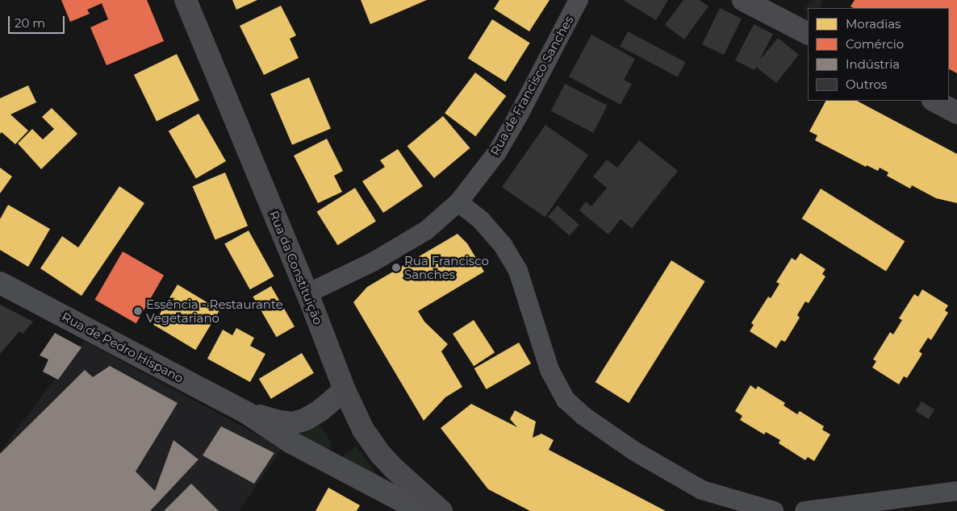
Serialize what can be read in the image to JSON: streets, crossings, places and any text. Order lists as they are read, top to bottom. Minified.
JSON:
{"streets":{"main road":["Rua da Constituição"],"street":["Rua de Francisco Sanches","Rua de Pedro Hispano"]},"crossings":[["Rua de Francisco Sanches","Rua da Constituição"],["Rua da Constituição","Rua de Pedro Hispano"]],"places":["Rua Francisco Sanches","Essência - Restaurante Vegetariano"],"legend":["Moradias","Comércio","Indústria","Outros"],"scale_bar":"20 m"}
